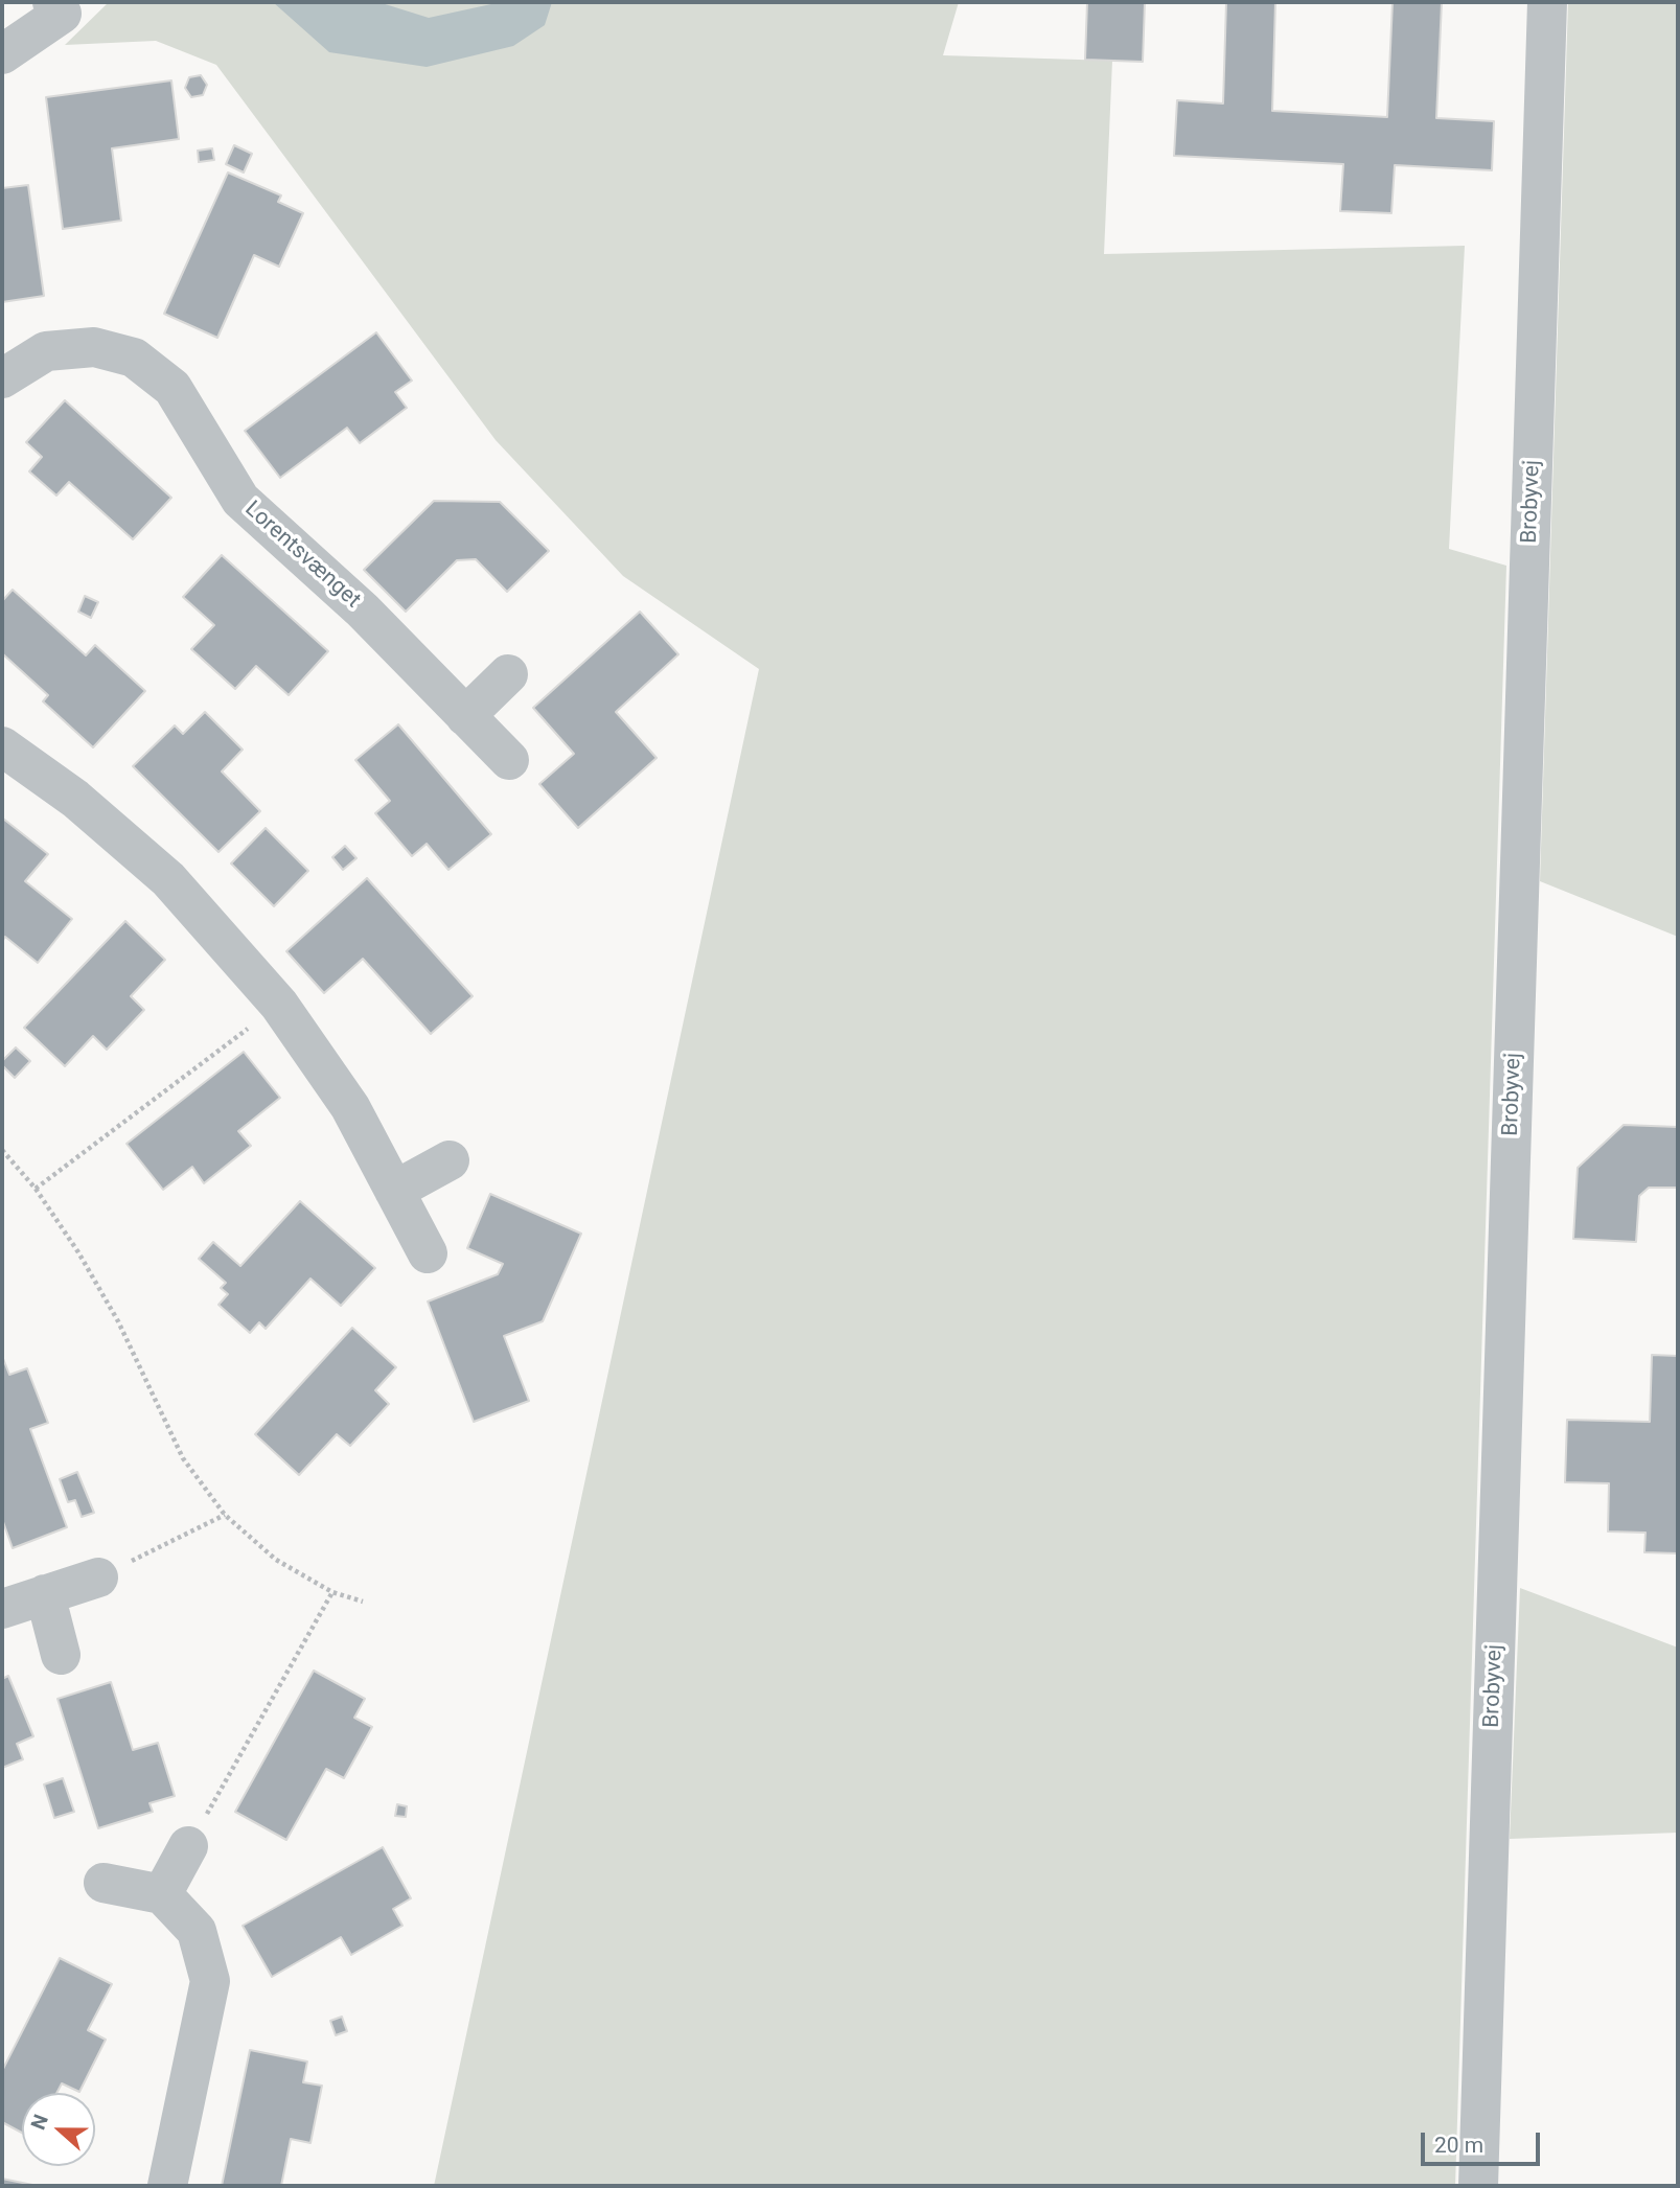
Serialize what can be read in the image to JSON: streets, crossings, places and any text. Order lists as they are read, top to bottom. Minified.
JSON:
{"streets":{"street":["Brobyvej","Lorentsvænget"]},"scale_bar":"20 m","north":"left"}
